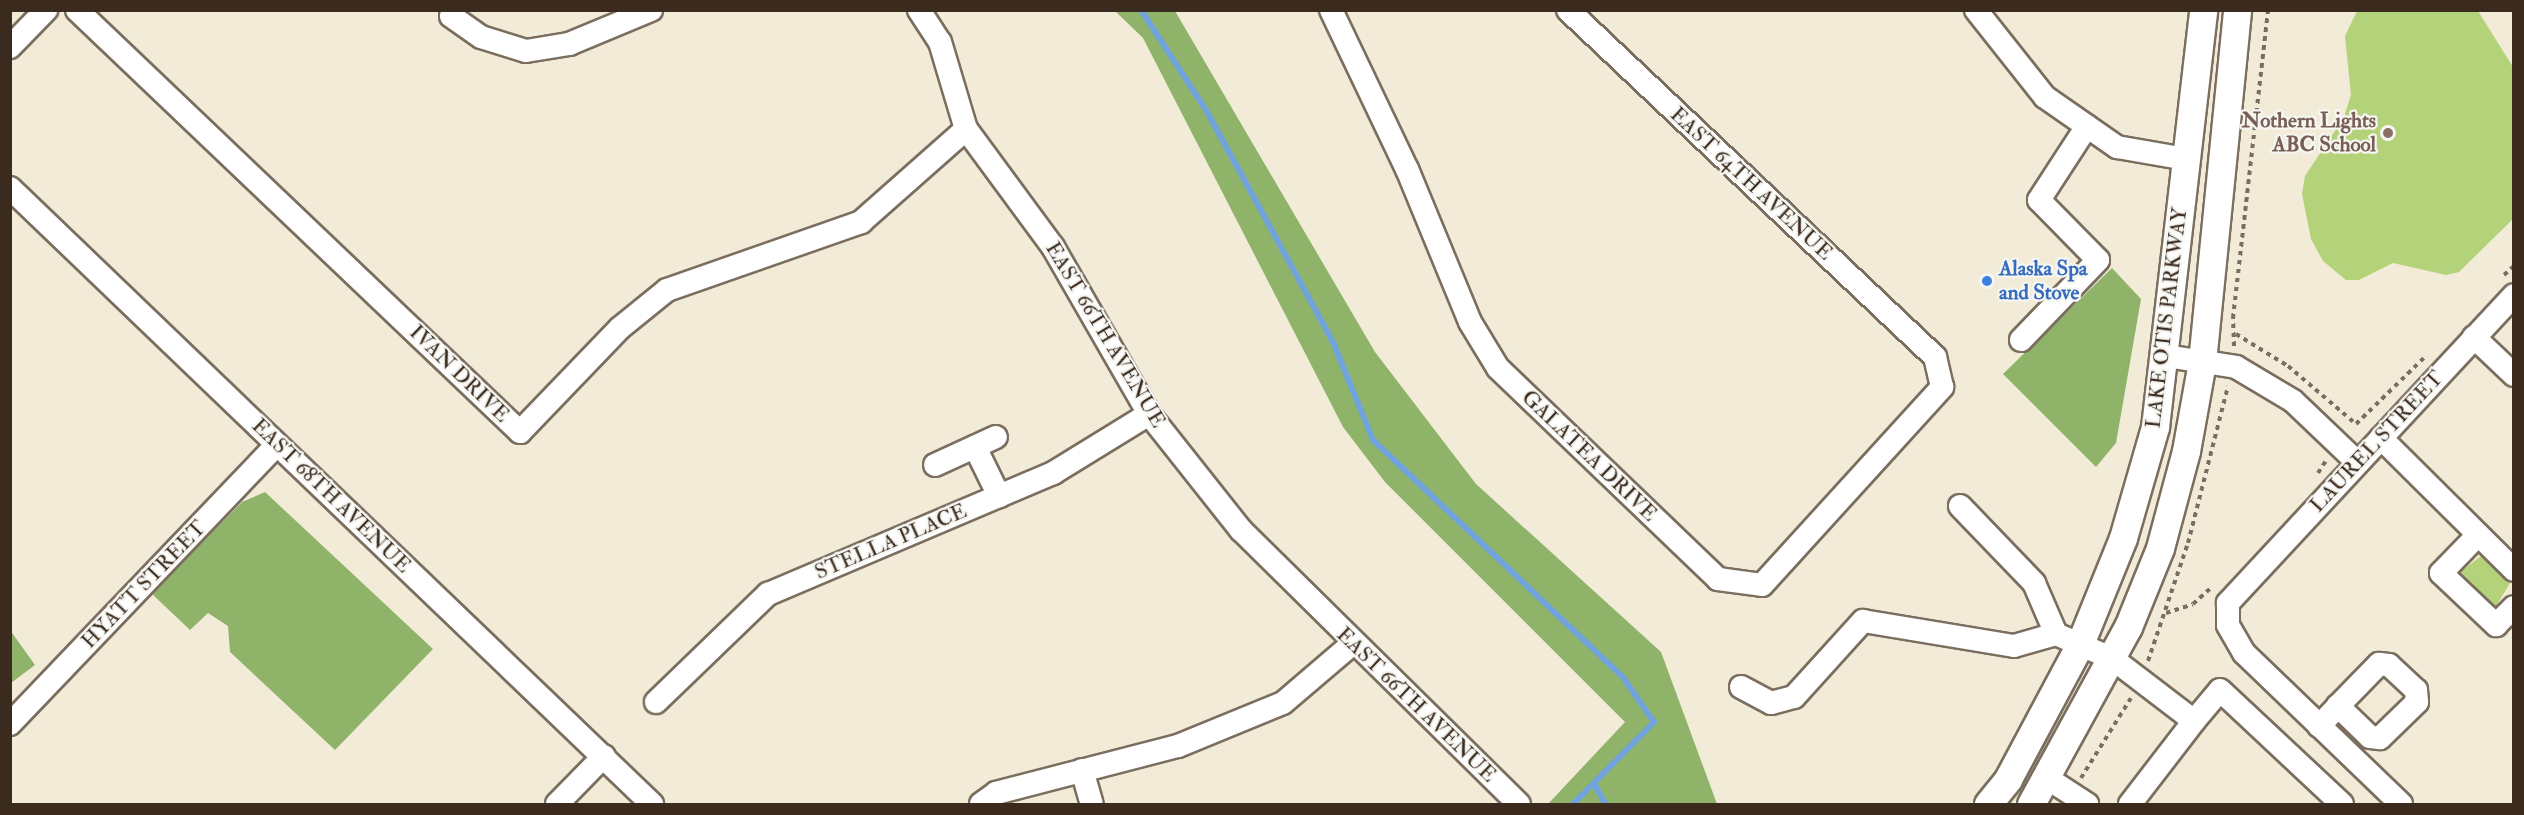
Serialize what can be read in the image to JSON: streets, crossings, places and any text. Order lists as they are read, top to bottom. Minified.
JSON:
{"streets":{"main road":["LAKE OTIS PARKWAY"],"street":["EAST 64TH AVENUE","EAST 66TH AVENUE","IVAN DRIVE","LAUREL STREET","GALATEA DRIVE","EAST 68TH AVENUE","STELLA PLACE","HYATT STREET"]},"crossings":[["EAST 64TH AVENUE","GALATEA DRIVE"],["EAST 66TH AVENUE","IVAN DRIVE"],["EAST 66TH AVENUE","STELLA PLACE"],["EAST 68TH AVENUE","HYATT STREET"]],"places":["Nothern Lights ABC School","Alaska Spa and Stove"]}
